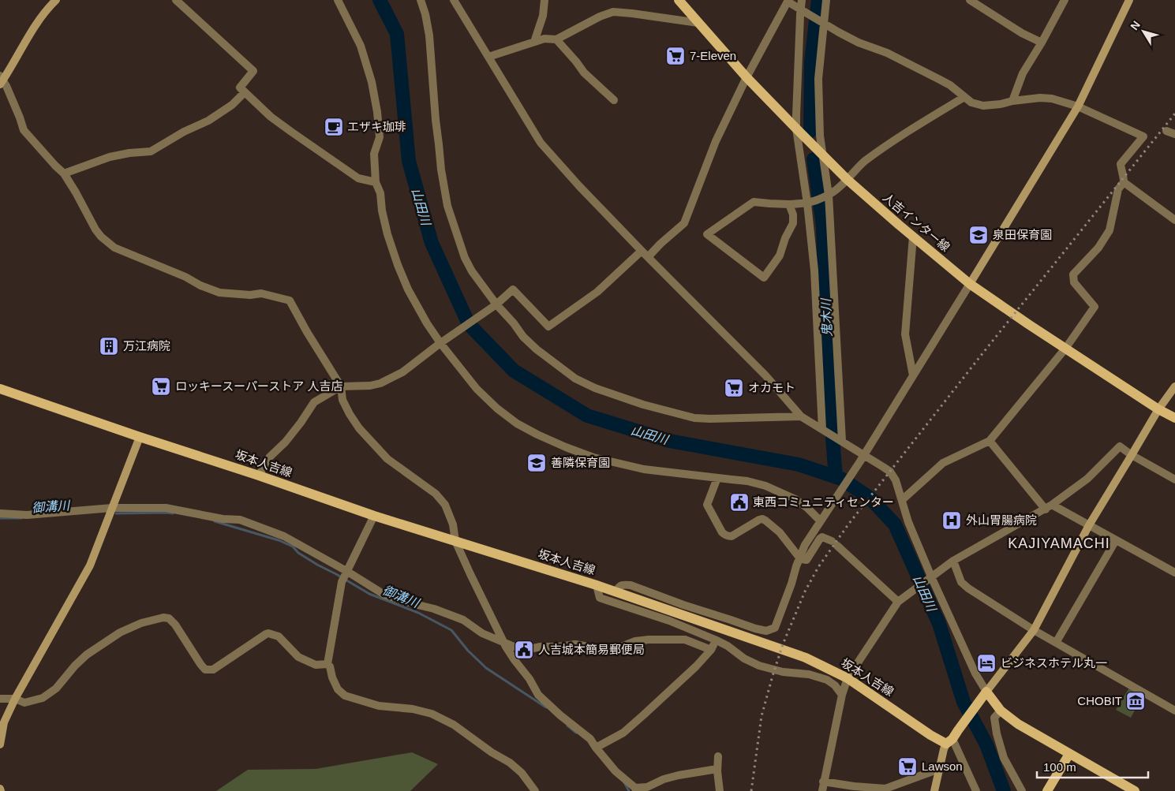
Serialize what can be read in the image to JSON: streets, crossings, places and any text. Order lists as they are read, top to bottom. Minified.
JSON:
{"streets":{"main road":["人吉インター線","坂本人吉線"]},"districts":["KAJIYAMACHI"],"water":["山田川","鬼木川","御溝川"],"places":{"supermarket":["7-Eleven","ロッキースーパーストア 人吉店","オカモト","Lawson"],"cafe":["エザキ珈琲"],"school or university":["泉田保育園","善隣保育園"],"building":["万江病院"],"public building":["東西コミュニティセンター","人吉城本簡易郵便局"],"hospital":["外山胃腸病院"],"hotel":["ビジネスホテル丸一"],"museum":["CHOBIT"]},"scale_bar":"100 m","north":"top left"}
